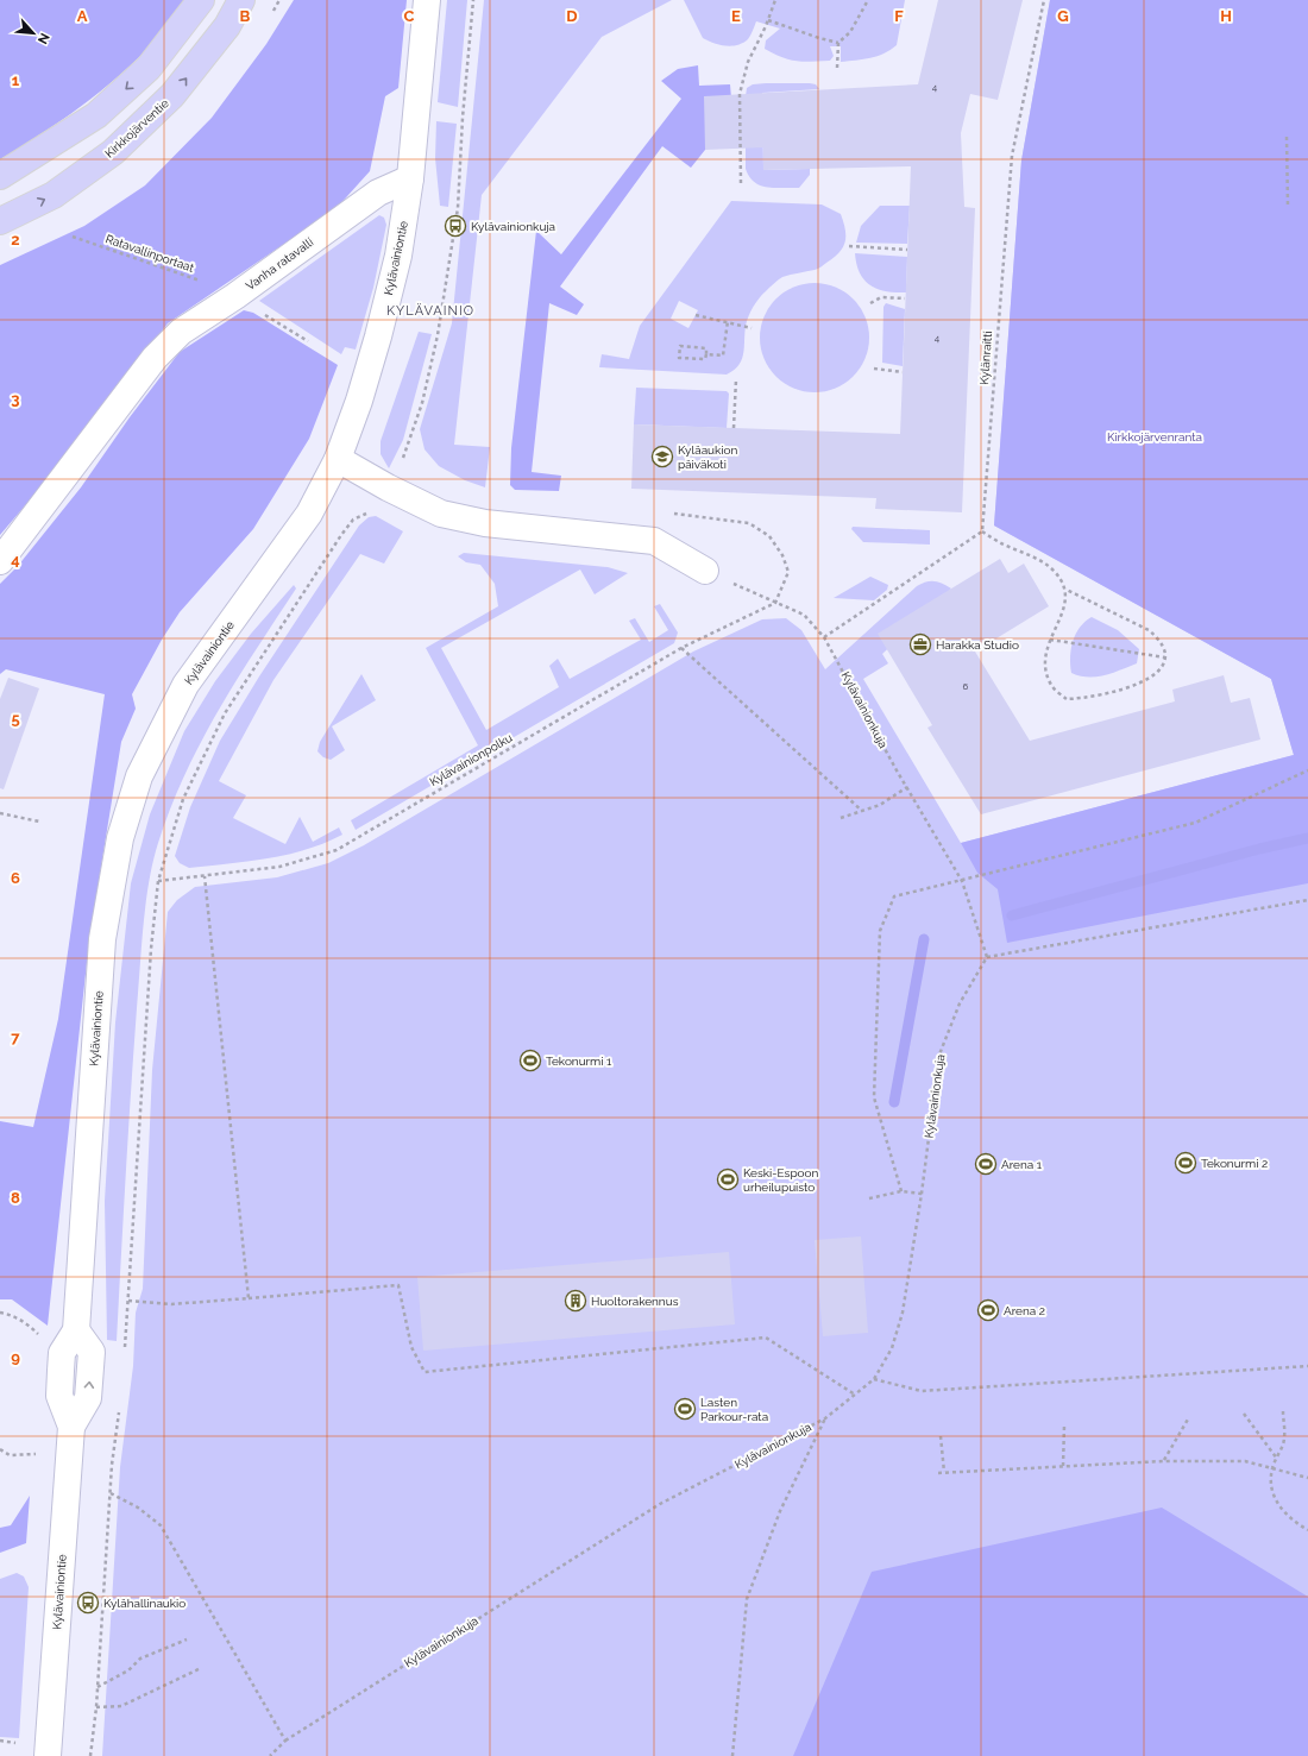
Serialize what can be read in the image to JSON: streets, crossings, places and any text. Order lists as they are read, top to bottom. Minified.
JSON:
{"streets":{"main road":["Kirkkojärventie"],"street":["Kylävainiontie","Vanha ratavalli"],"path":["Ratavallinportaat","Kylänraitti","Kylävainionkuja","Kylävainionpolku"]},"crossings":[["Kylävainiontie","Vanha ratavalli"],["Kylävainionkuja","Kylävainionpolku"]],"districts":["KYLÄVAINIO"],"parks":["Kirkkojärvenranta"],"places":{"bus stop":["Kylävainionkuja","Kylähallinaukio"],"school or university":["Kyläaukion päiväkoti"],"office":["Harakka Studio"],"sports":["Tekonurmi 1","Tekonurmi 2","Arena 1","Keski-Espoon urheilupuisto","Arena 2","Lasten Parkour-rata"],"building":["Huoltorakennus"]},"house_numbers":["4","4","6"],"north":"bottom right","grid":{"columns":["A","B","C","D","E","F","G","H"],"rows":["1","2","3","4","5","6","7","8","9"]}}
